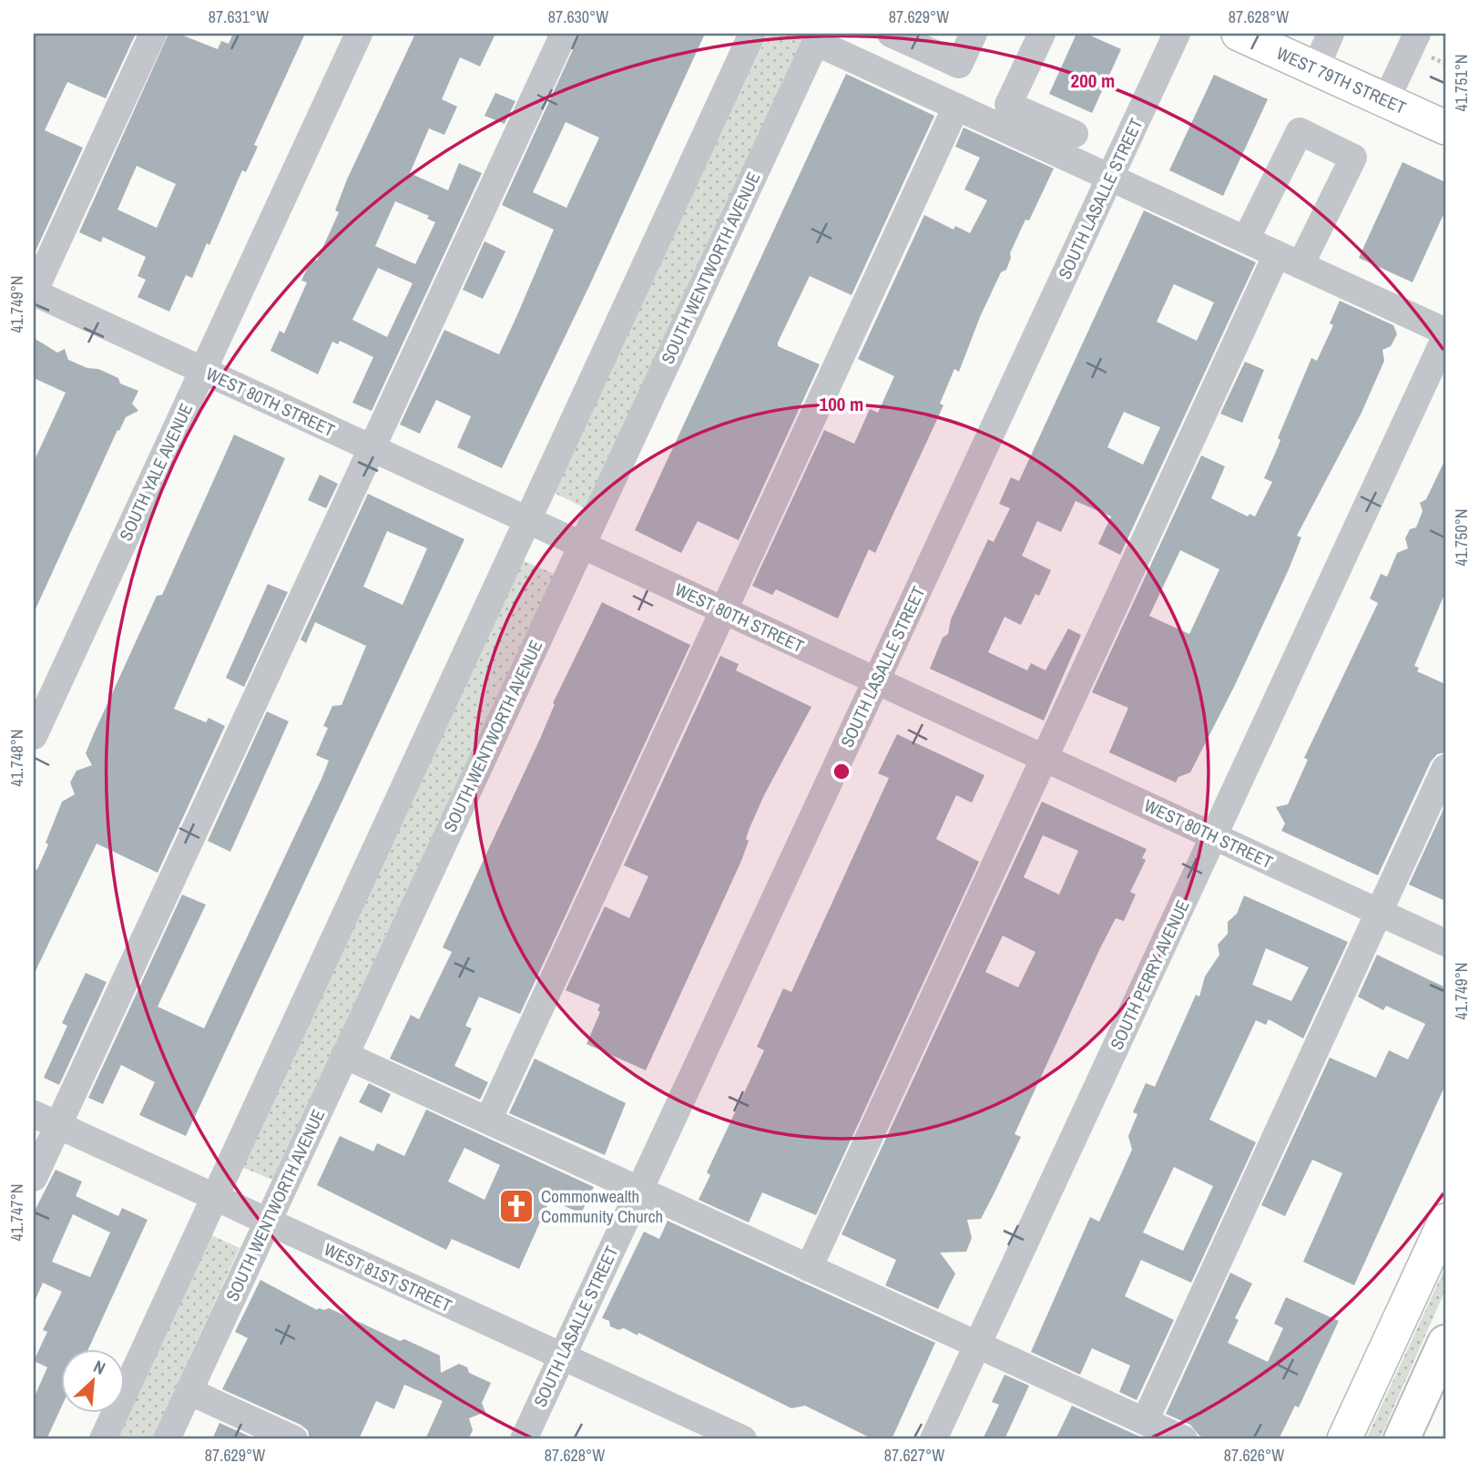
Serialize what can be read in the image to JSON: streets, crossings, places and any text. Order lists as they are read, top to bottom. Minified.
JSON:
{"streets":{"main road":["WEST 79TH STREET"],"street":["SOUTH LASALLE STREET","SOUTH WENTWORTH AVENUE","WEST 80TH STREET","SOUTH YALE AVENUE","SOUTH PERRY AVENUE","WEST 81ST STREET"]},"crossings":[["SOUTH LASALLE STREET","WEST 80TH STREET"],["SOUTH LASALLE STREET","WEST 81ST STREET"],["SOUTH WENTWORTH AVENUE","WEST 80TH STREET"],["SOUTH WENTWORTH AVENUE","WEST 81ST STREET"],["WEST 80TH STREET","SOUTH YALE AVENUE"],["WEST 80TH STREET","SOUTH PERRY AVENUE"]],"places":{"church":["Commonwealth Community Church"]},"north":"top right","coordinates":["87.631°W","87.630°W","87.629°W","87.628°W","41.751°N","41.749°N","41.750°N","41.748°N","41.747°N","87.627°W","87.626°W"],"rings":["200 m","100 m"]}
